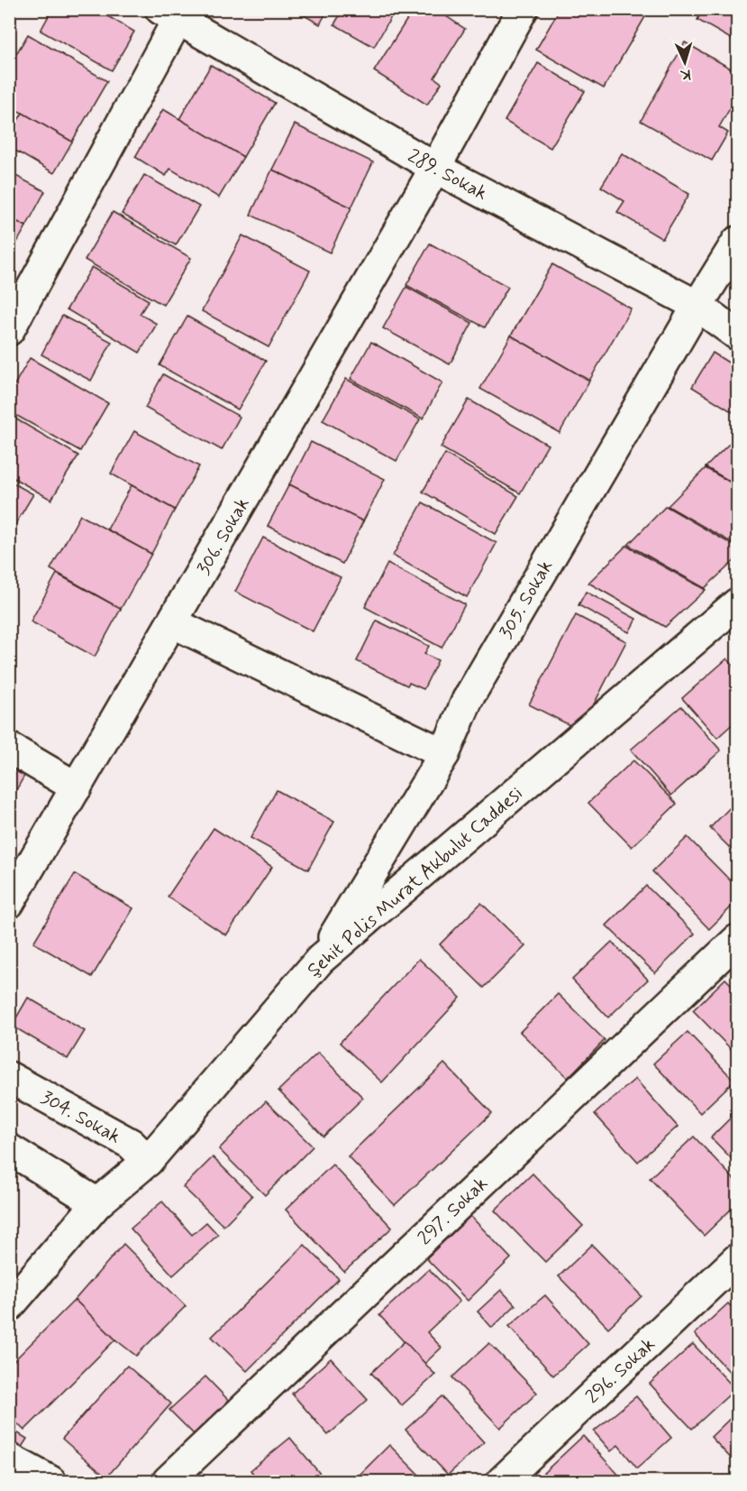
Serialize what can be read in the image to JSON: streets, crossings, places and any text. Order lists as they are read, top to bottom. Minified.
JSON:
{"streets":{"street":["289. Sokak","306. Sokak","305. Sokak","Şehit Polis Murat Akbulut Caddesi","304. Sokak","297. Sokak","296. Sokak"]},"crossings":[["289. Sokak","306. Sokak"],["289. Sokak","305. Sokak"],["305. Sokak","Şehit Polis Murat Akbulut Caddesi"],["Şehit Polis Murat Akbulut Caddesi","304. Sokak"]],"north":"bottom"}
